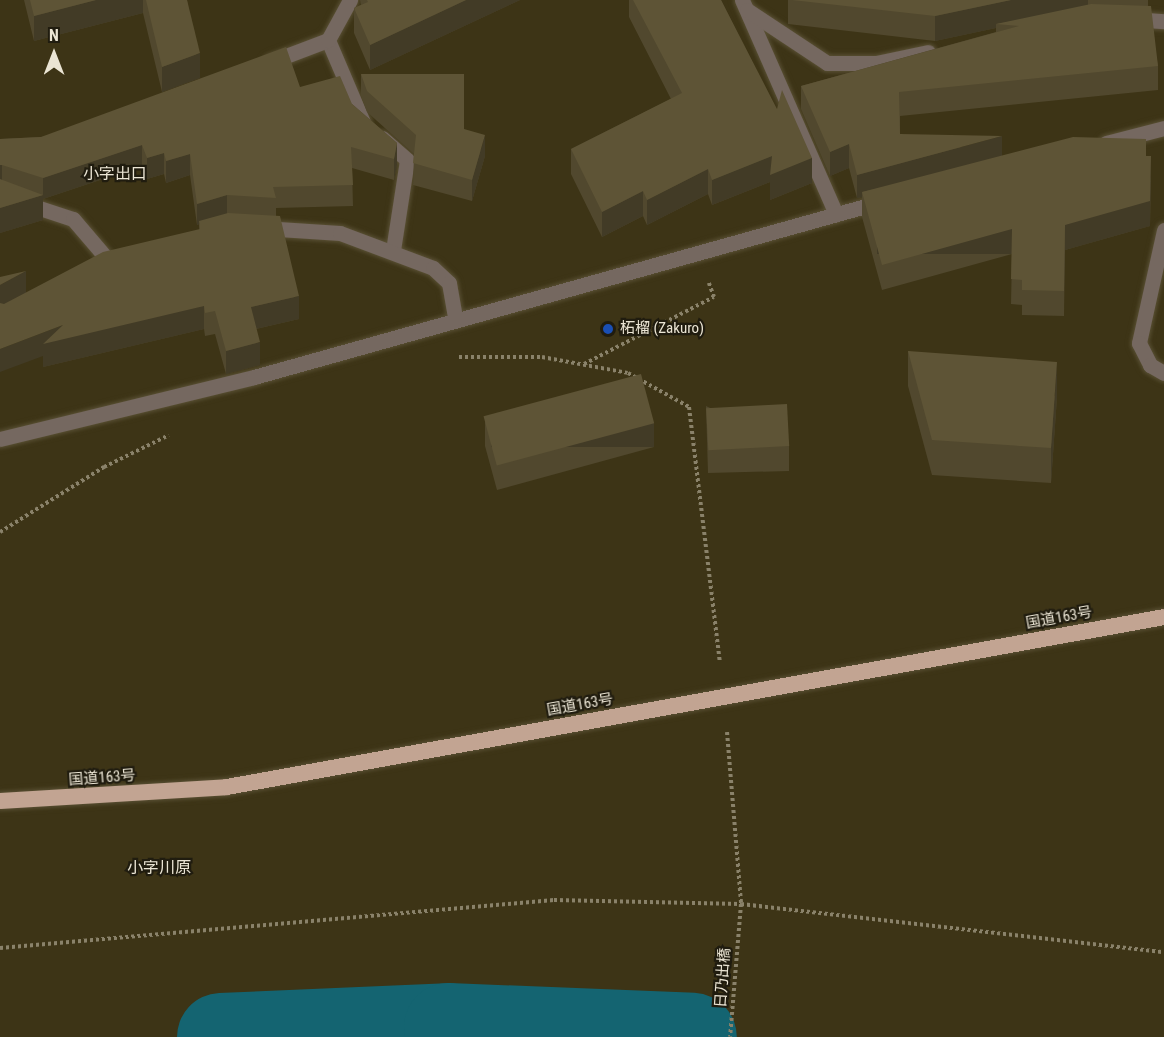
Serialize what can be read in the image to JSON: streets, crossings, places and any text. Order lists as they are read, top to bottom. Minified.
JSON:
{"streets":{"highway":["国道163号"],"path":["日乃出橋"]},"crossings":[["国道163号","日乃出橋"]],"districts":["小字出口","小字川原"],"places":["柘榴 (Zakuro)"],"north":"top"}
